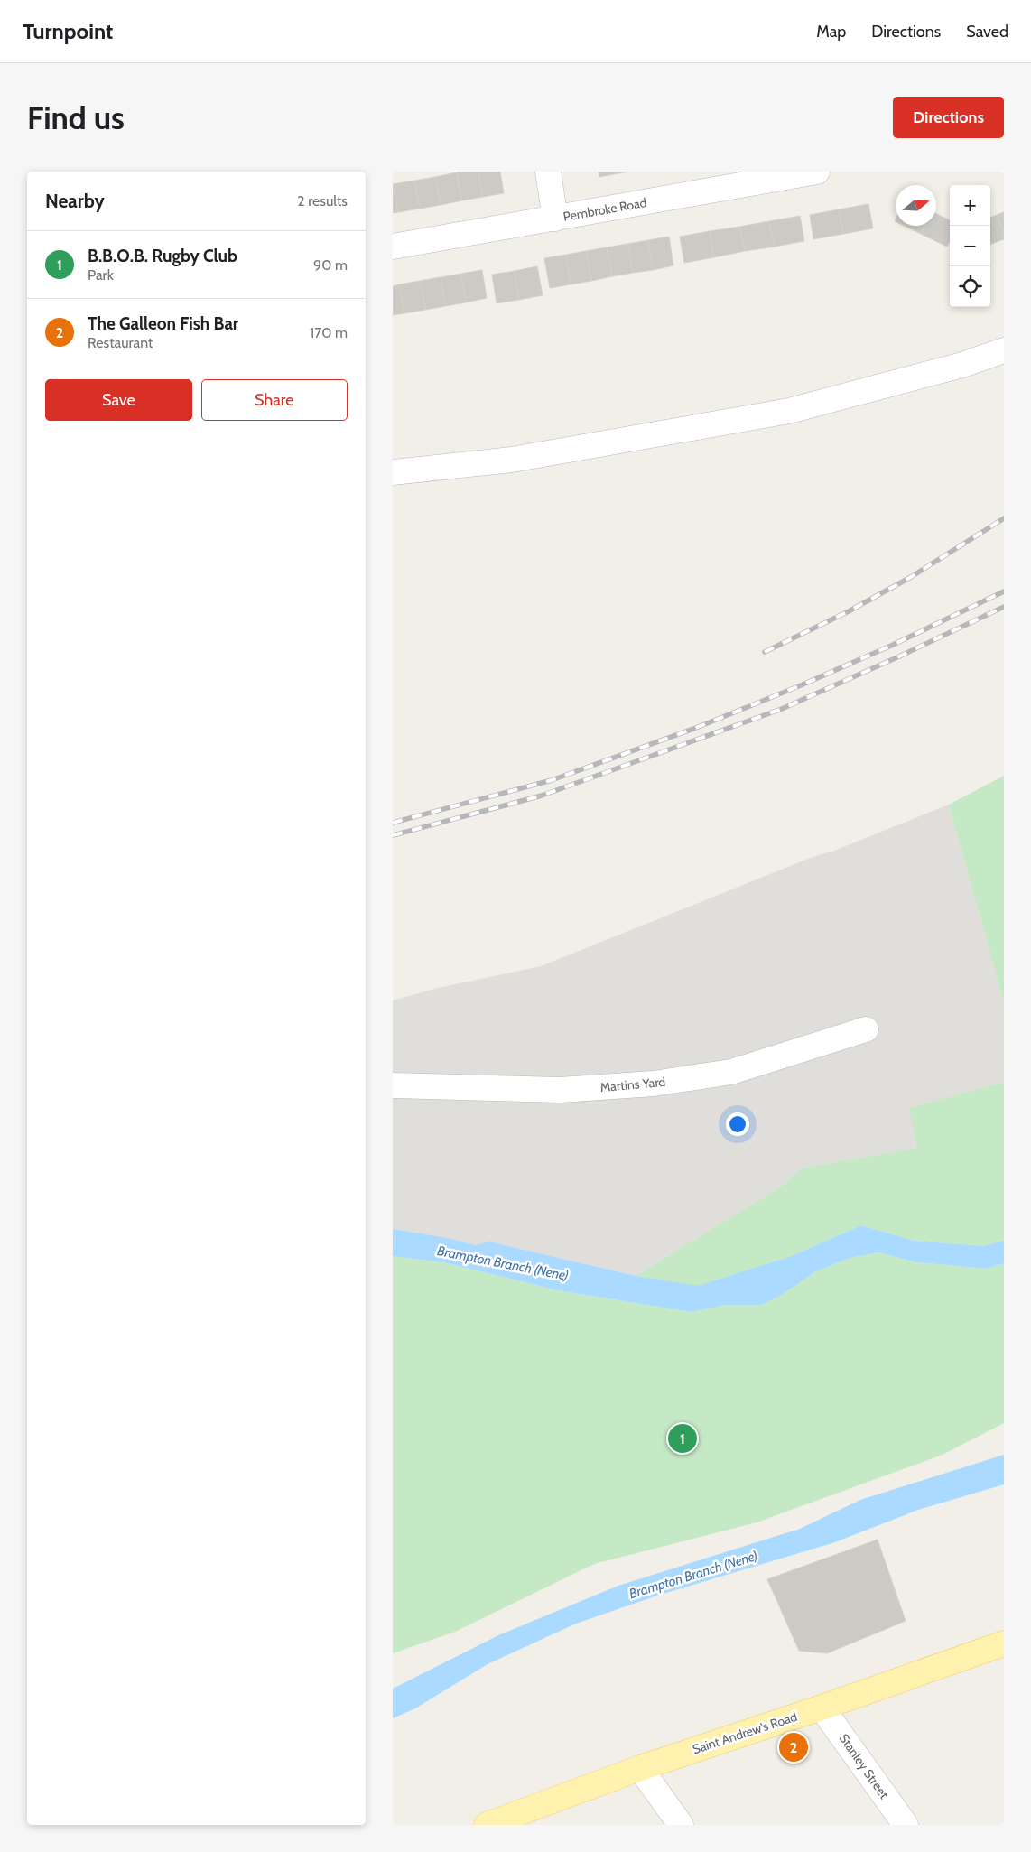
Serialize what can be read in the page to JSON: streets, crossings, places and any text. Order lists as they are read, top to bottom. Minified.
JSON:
{"streets":{"main road":["Saint Andrew's Road"],"street":["Pembroke Road","Martins Yard","Stanley Street"]},"crossings":[["Saint Andrew's Road","Stanley Street"]],"water":["Brampton Branch (Nene)"],"north":"right","page":{"header":"Turnpoint","nav":["Map","Directions","Saved"],"buttons":["Directions",["Save","Share"]],"title":"Find us","heading":["Nearby","2 results"],"map_buttons":["+","−"],"list":[{"mark":"1","name":"B.B.O.B. Rugby Club","note":"Park","value":"90 m"},{"mark":"2","name":"The Galleon Fish Bar","note":"Restaurant","value":"170 m"}],"pins":["1","2"]}}
